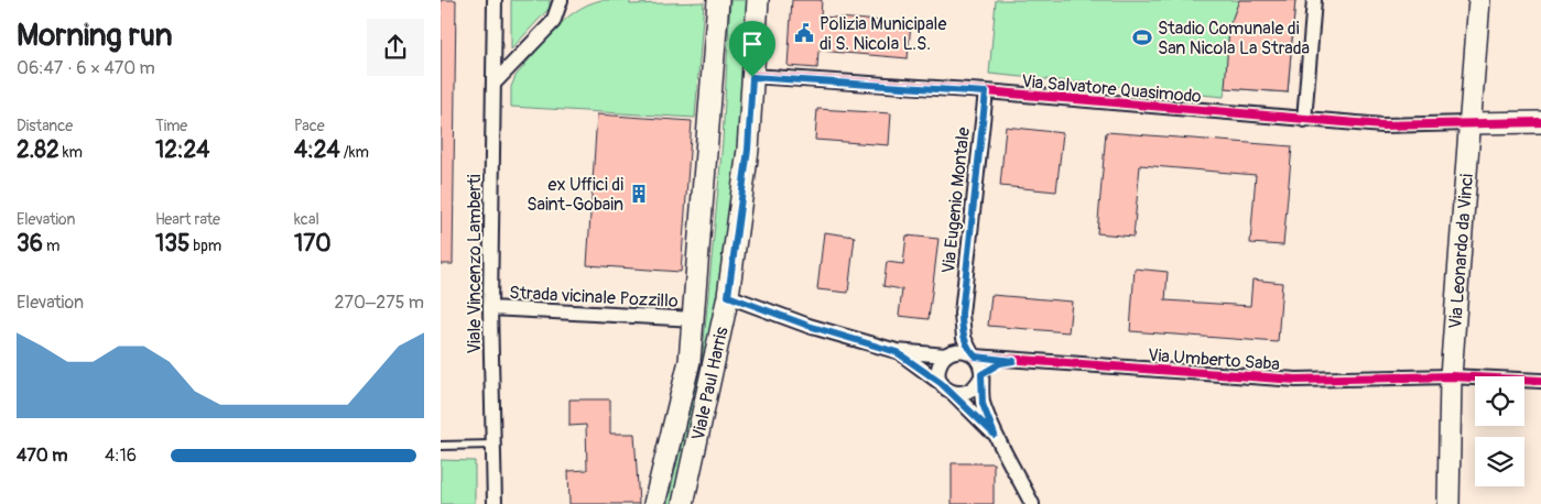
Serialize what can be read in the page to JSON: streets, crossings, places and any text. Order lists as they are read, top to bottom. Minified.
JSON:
{"streets":{"street":["Via Salvatore Quasimodo","Via Eugenio Montale","Via Leonardo da Vinci","Viale Vincenzo Lamberti","Strada vicinale Pozzillo","Via Umberto Saba","Viale Paul Harris"]},"crossings":[["Via Salvatore Quasimodo","Via Eugenio Montale"],["Via Salvatore Quasimodo","Via Leonardo da Vinci"],["Via Salvatore Quasimodo","Viale Paul Harris"],["Via Eugenio Montale","Via Umberto Saba"],["Via Leonardo da Vinci","Via Umberto Saba"],["Viale Vincenzo Lamberti","Strada vicinale Pozzillo"],["Strada vicinale Pozzillo","Viale Paul Harris"]],"places":{"public building":["Polizia Municipale di S. Nicola L.S."],"sports":["Stadio Comunale di San Nicola La Strada"],"building":["ex Uffici di Saint-Gobain"]},"page":{"heading":["Morning run","06:47 · 6 × 470 m"],"stats":[["Distance","2.82 km"],["Time","12:24"],["Pace","4:24 /km"],["Elevation","36 m"],["Heart rate","135 bpm"],["kcal","170"]],"chart":["Elevation","270–275 m"],"list":[{"name":"470 m","note":"4:16"}]}}
